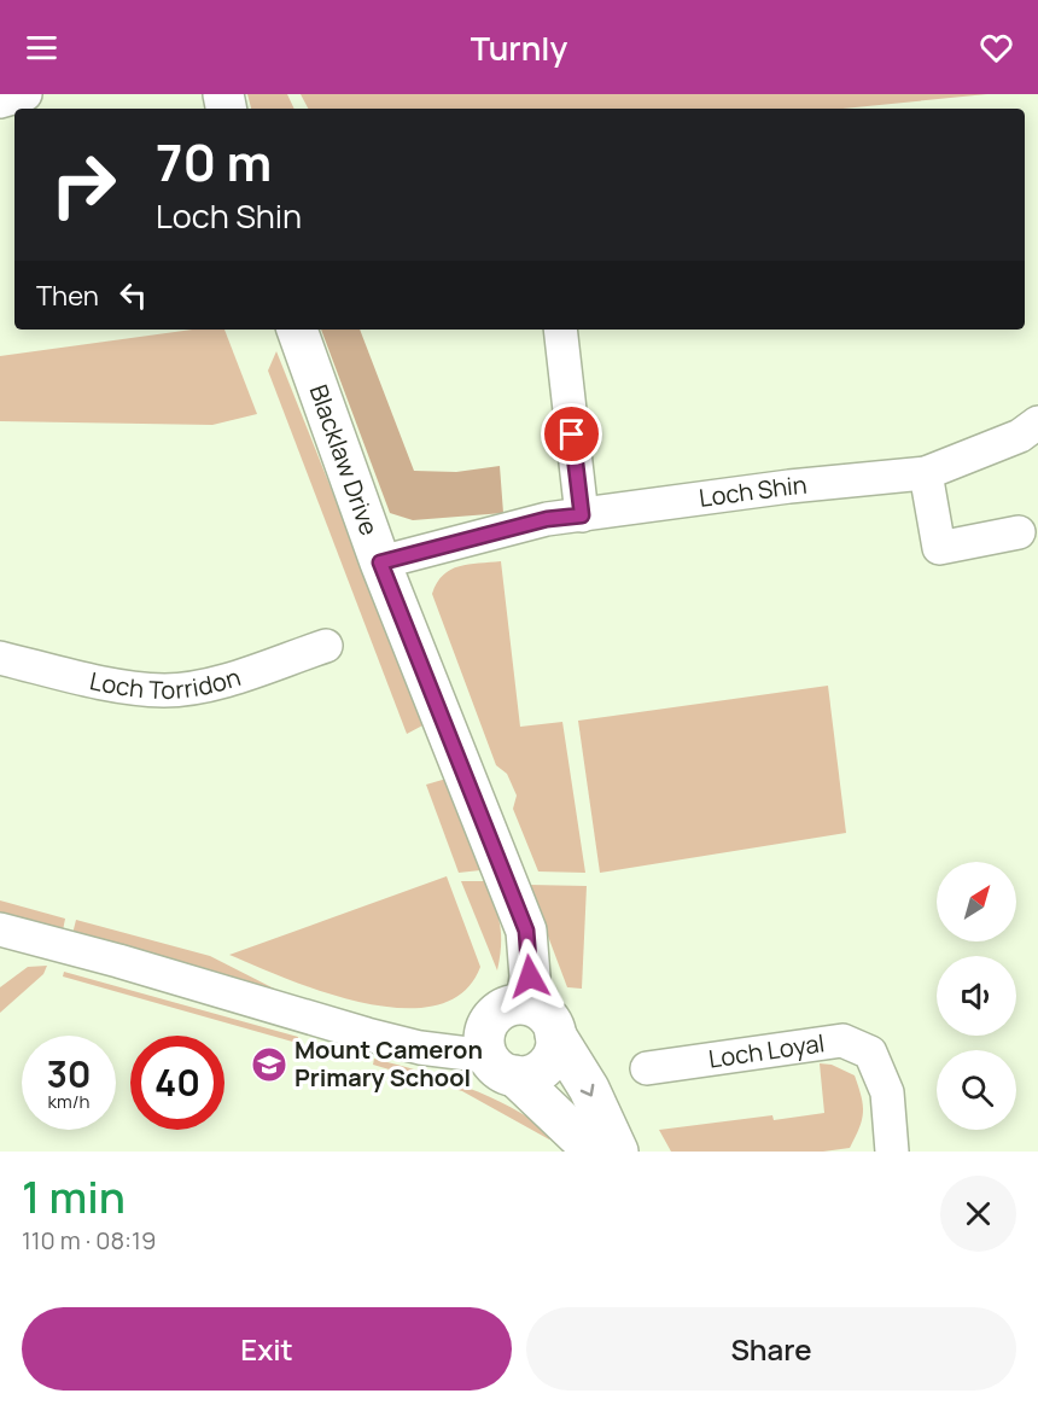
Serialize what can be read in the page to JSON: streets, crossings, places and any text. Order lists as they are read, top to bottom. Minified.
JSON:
{"streets":{"street":["Blacklaw Drive","Loch Shin","Loch Torridon","Loch Loyal"]},"crossings":[["Blacklaw Drive","Loch Shin"]],"places":{"school or university":["Mount Cameron Primary School"]},"north":"top right","page":{"header":"Turnly","turn":["70 m","Loch Shin"],"then":"Then","speed":"30 km/h","limit":"40","heading":["1 min","110 m · 08:19"],"buttons":["Exit","Share"]}}
